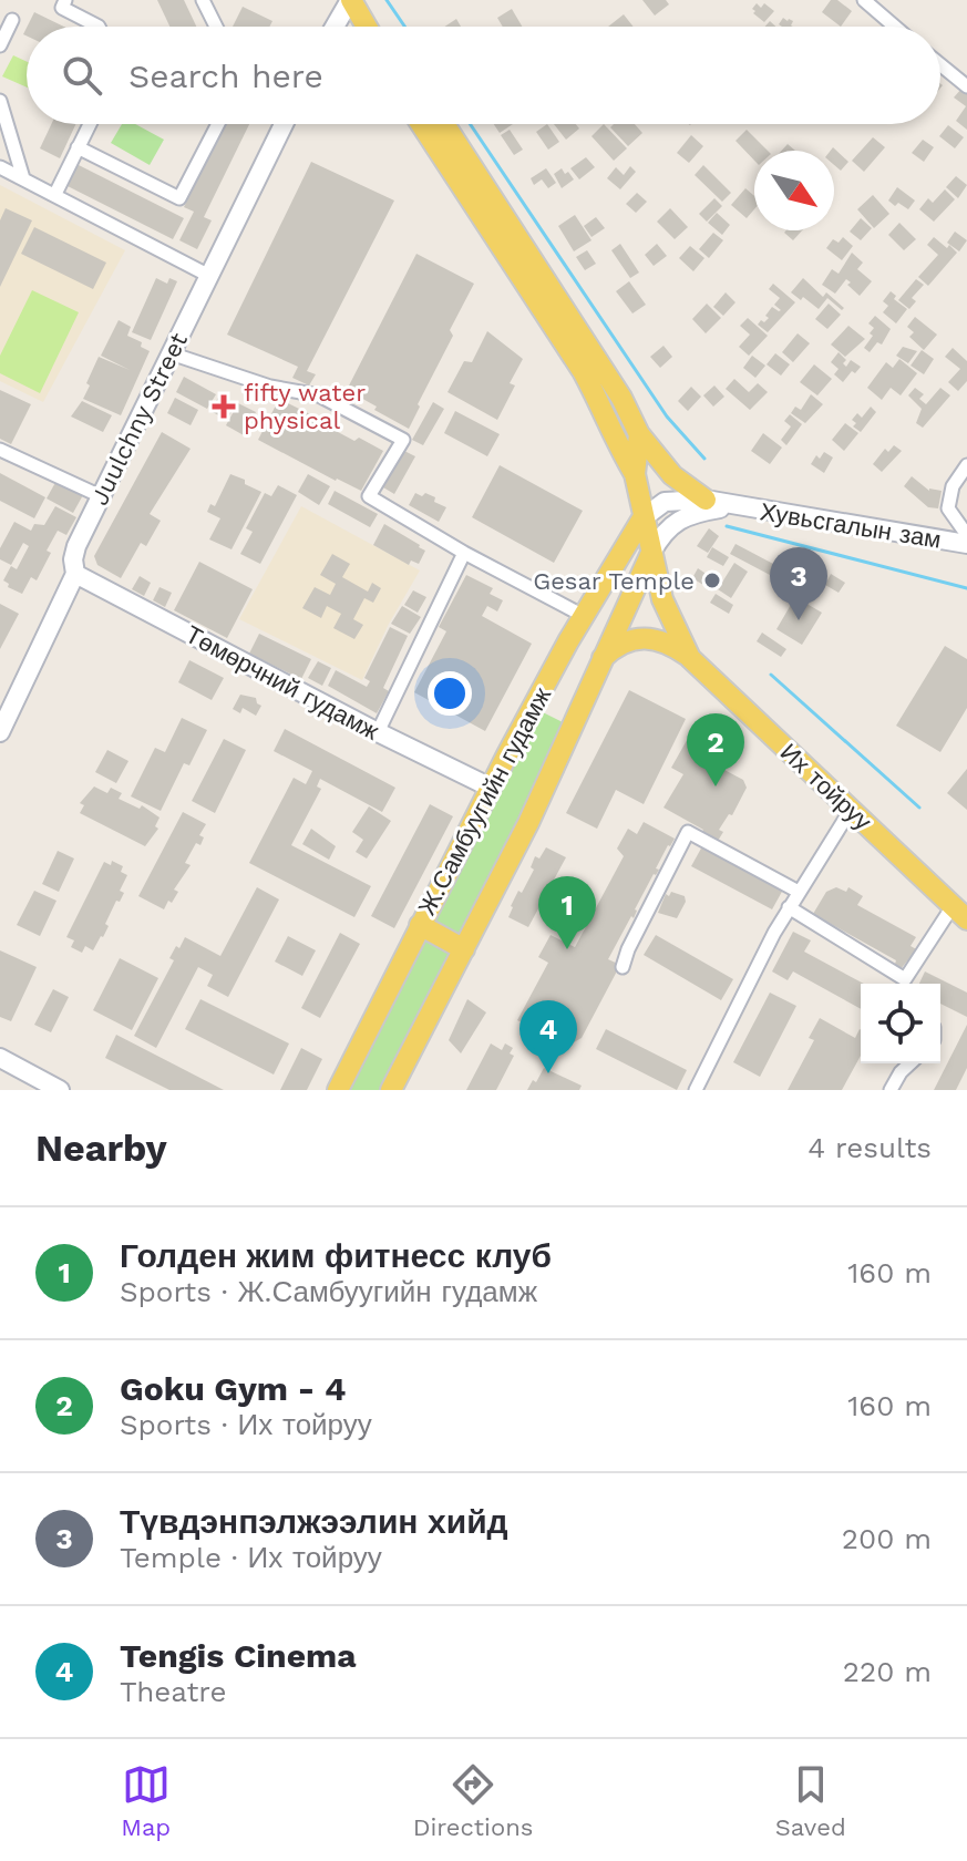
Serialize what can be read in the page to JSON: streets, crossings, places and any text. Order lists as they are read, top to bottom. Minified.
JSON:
{"streets":{"main road":["Juulchny Street","Хувьсгалын зам","Төмөрчний гудамж","Их тойруу","Ж.Самбуугийн гудамж"]},"crossings":[["Juulchny Street","Төмөрчний гудамж"],["Хувьсгалын зам","Их тойруу"],["Хувьсгалын зам","Ж.Самбуугийн гудамж"],["Төмөрчний гудамж","Ж.Самбуугийн гудамж"],["Их тойруу","Ж.Самбуугийн гудамж"]],"places":{"health":["fifty water physical"],"other":["Gesar Temple"]},"north":"bottom right","page":{"search":"Search here","pins":["3","2","1","4"],"heading":["Nearby","4 results"],"list":[{"mark":"1","name":"Голден жим фитнесс клуб","note":"Sports · Ж.Самбуугийн гудамж","value":"160 m"},{"mark":"2","name":"Goku Gym - 4","note":"Sports · Их тойруу","value":"160 m"},{"mark":"3","name":"Түвдэнпэлжээлин хийд","note":"Temple · Их тойруу","value":"200 m"},{"mark":"4","name":"Tengis Cinema","note":"Theatre","value":"220 m"}],"nav":["Map","Directions","Saved"]}}
